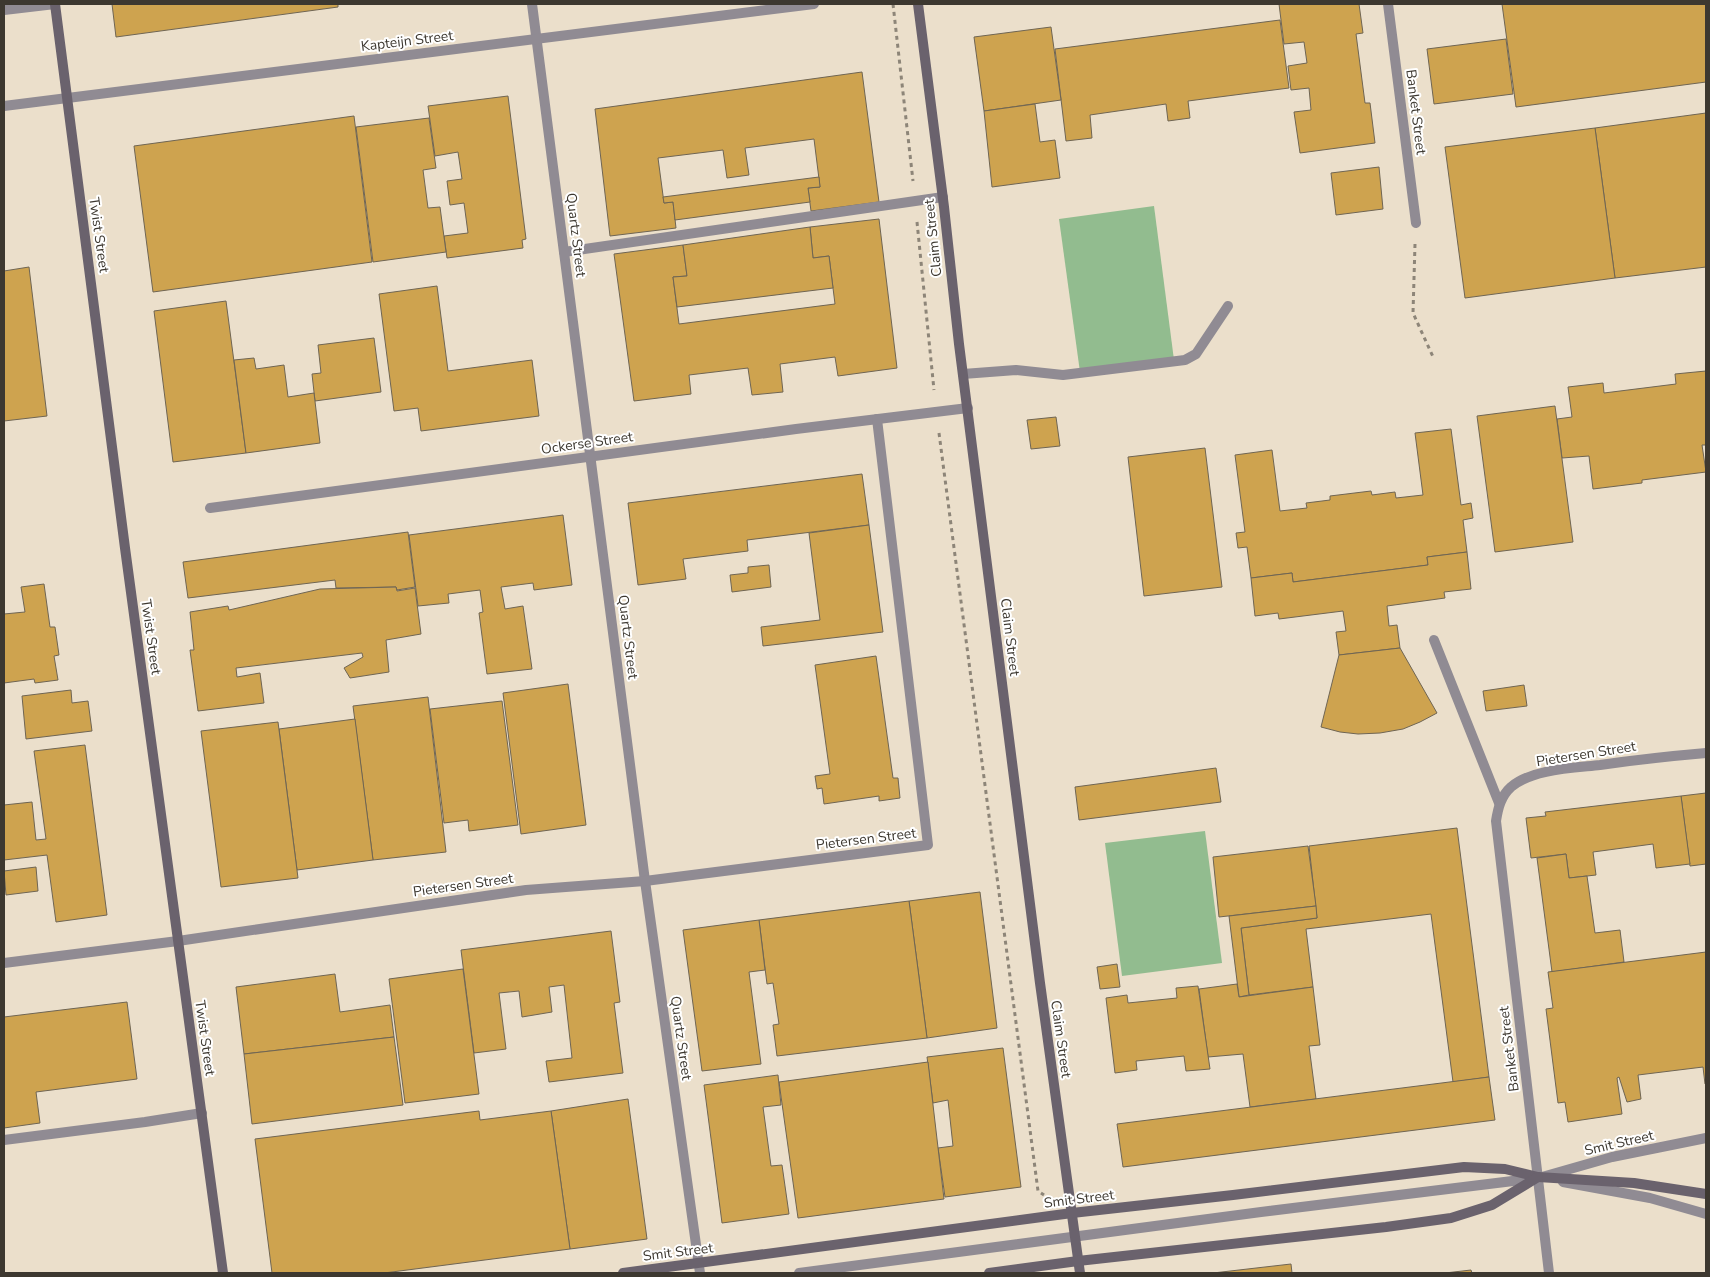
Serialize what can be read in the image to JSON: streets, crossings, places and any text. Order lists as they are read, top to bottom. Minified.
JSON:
{"streets":{"street":["Kapteijn Street","Banket Street","Twist Street","Quartz Street","Claim Street","Ockerse Street","Pietersen Street","Smit Street"]},"crossings":[["Kapteijn Street","Twist Street"],["Kapteijn Street","Quartz Street"],["Banket Street","Pietersen Street"],["Banket Street","Smit Street"],["Twist Street","Pietersen Street"],["Quartz Street","Ockerse Street"],["Quartz Street","Pietersen Street"],["Quartz Street","Smit Street"],["Claim Street","Ockerse Street"],["Claim Street","Smit Street"],["Ockerse Street","Pietersen Street"]]}
